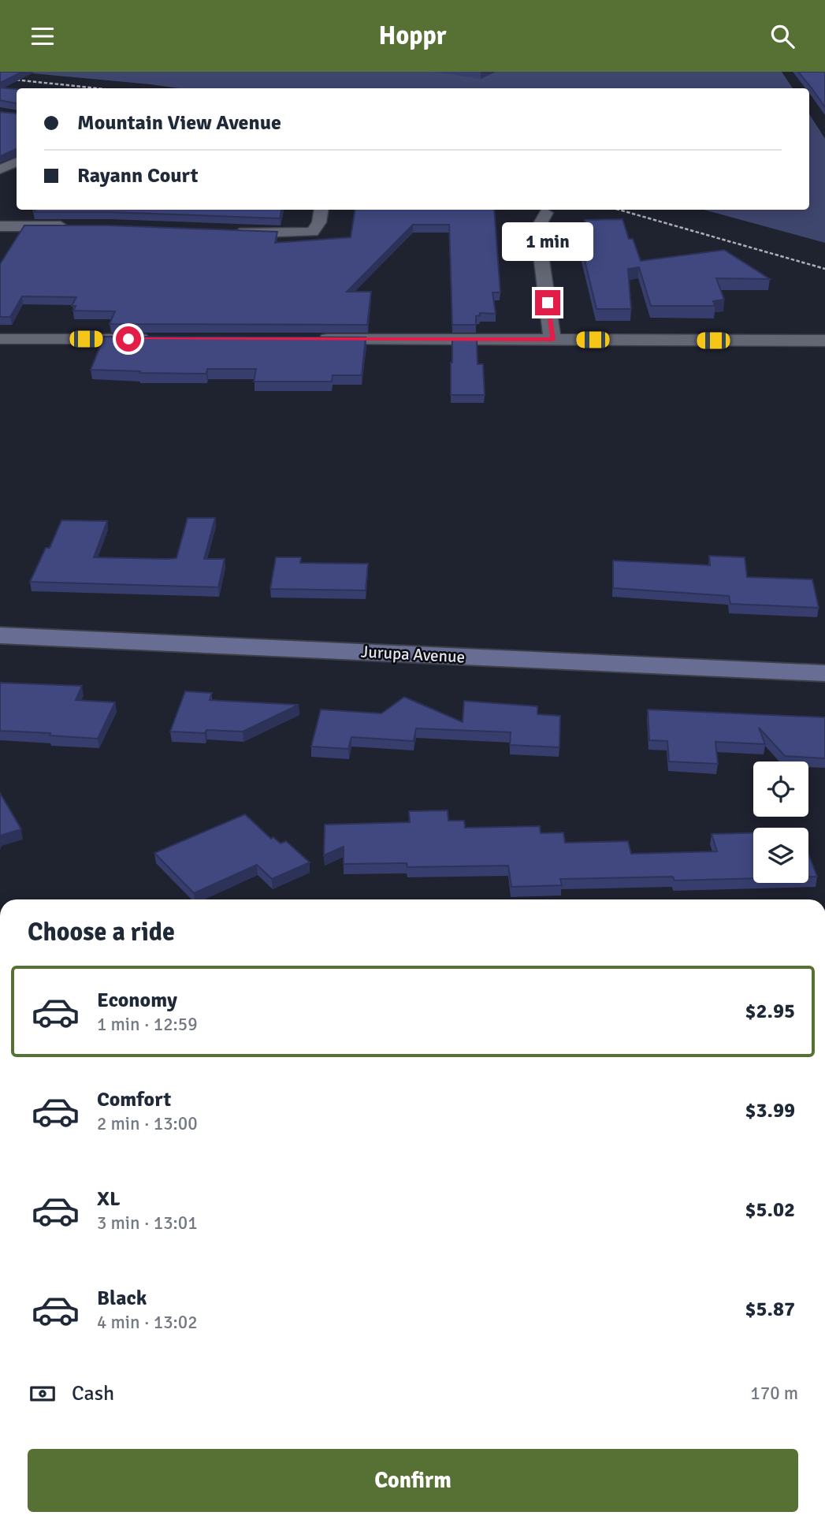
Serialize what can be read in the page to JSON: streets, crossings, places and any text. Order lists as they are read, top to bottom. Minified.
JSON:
{"streets":{"main road":["Jurupa Avenue"]},"page":{"header":"Hoppr","banner":["Mountain View Avenue","Rayann Court"],"bubble":"1 min","heading":"Choose a ride","list":[{"name":"Economy","note":"1 min · 12:59","value":"$2.95"},{"name":"Comfort","note":"2 min · 13:00","value":"$3.99"},{"name":"XL","note":"3 min · 13:01","value":"$5.02"},{"name":"Black","note":"4 min · 13:02","value":"$5.87"}],"pay":["Cash","170 m"],"buttons":"Confirm"}}
